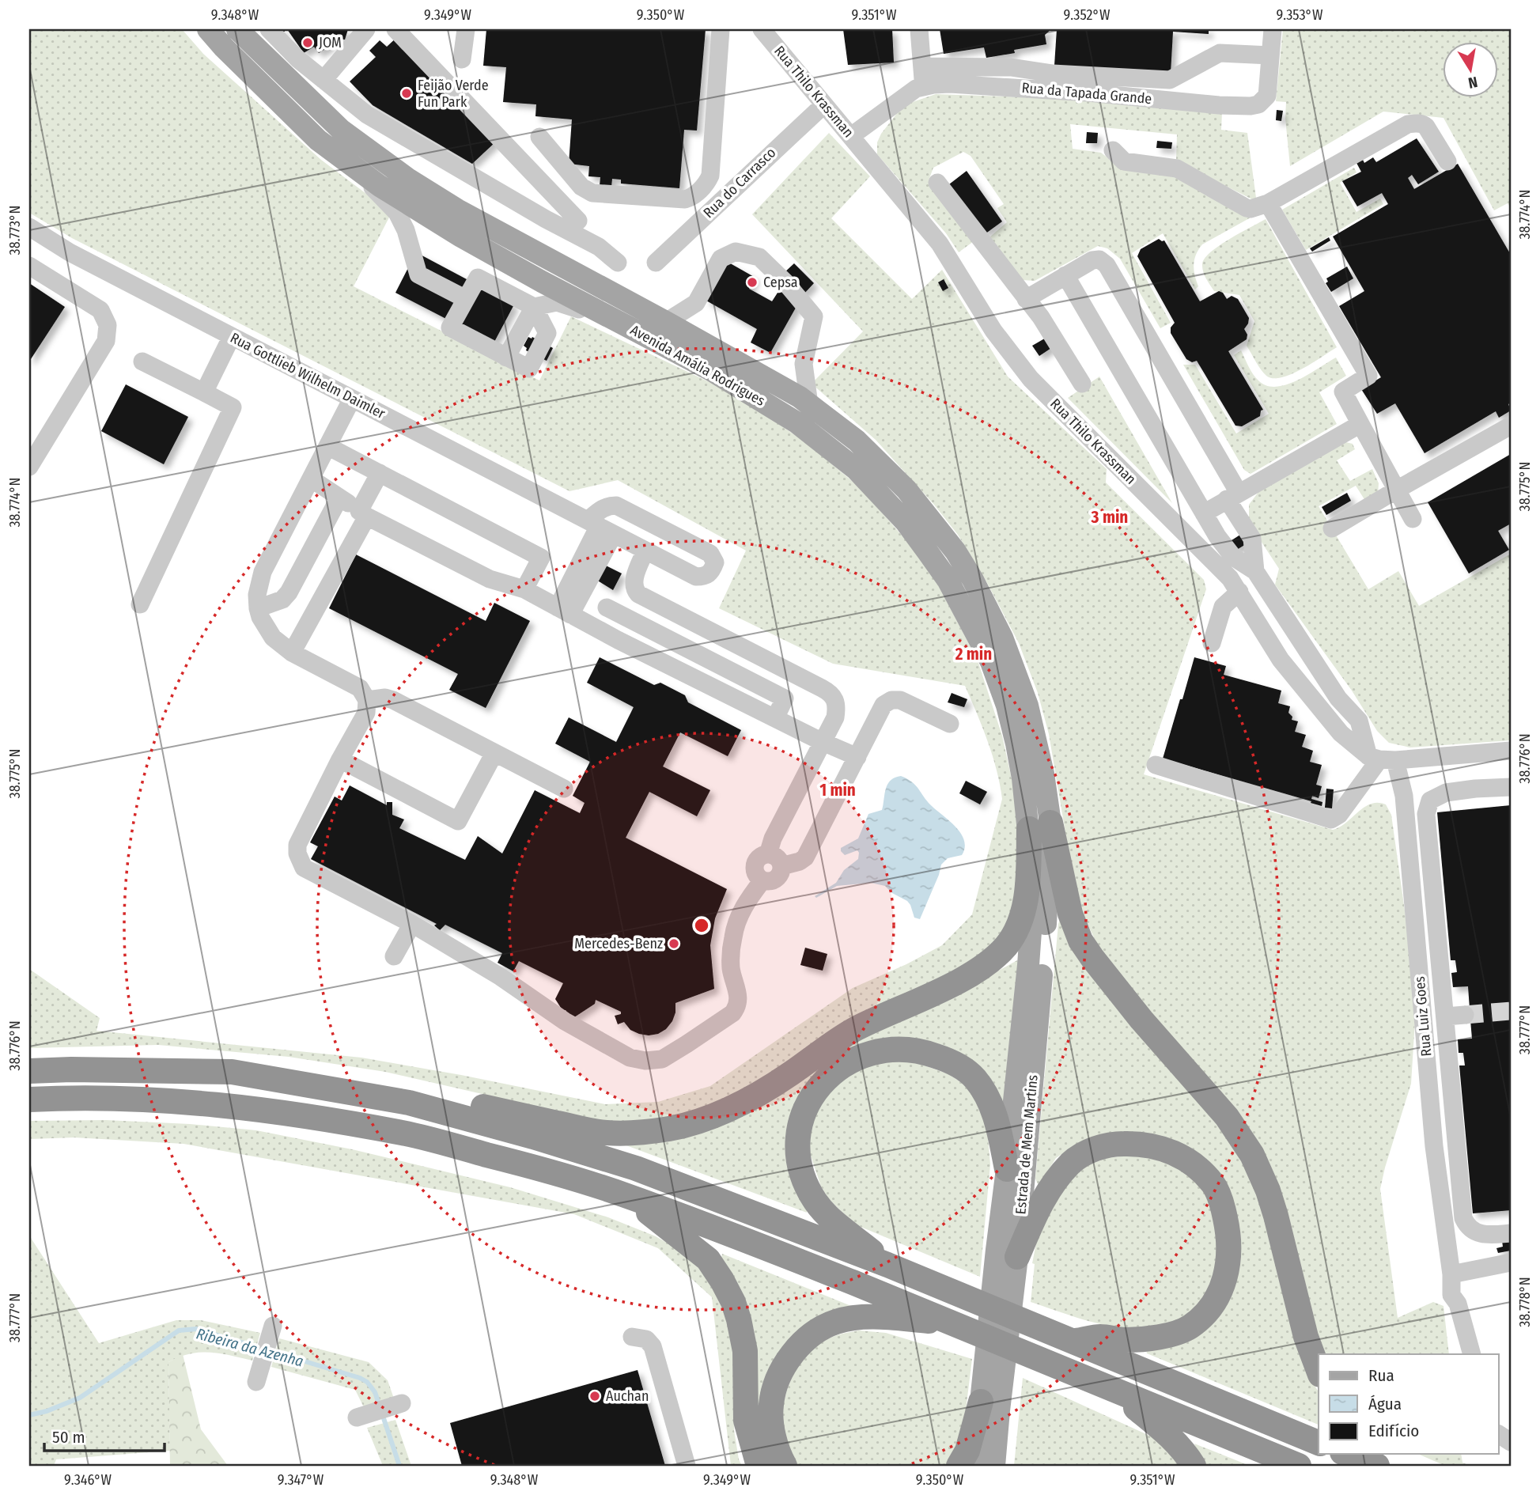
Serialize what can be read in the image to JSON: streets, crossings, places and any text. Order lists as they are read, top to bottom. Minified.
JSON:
{"streets":{"main road":["Avenida Amália Rodrigues","Estrada de Mem Martins"],"street":["Rua Thilo Krassman","Rua da Tapada Grande","Rua do Carrasco","Rua Gottlieb Wilhelm Daimler","Rua Luiz Goes"]},"crossings":[["Rua Thilo Krassman","Rua da Tapada Grande"],["Rua Thilo Krassman","Rua do Carrasco"],["Rua Thilo Krassman","Rua Luiz Goes"],["Avenida Amália Rodrigues","Estrada de Mem Martins"]],"water":["Ribeira da Azenha"],"places":["JOM","Feijão Verde Fun Park","Cepsa","Mercedes-Benz","Auchan"],"legend":["Rua","Água","Edifício"],"scale_bar":"50 m","north":"bottom","coordinates":["9.348°W","9.349°W","9.350°W","9.351°W","9.352°W","9.353°W","38.774°N","38.773°N","38.775°N","38.776°N","38.777°N","38.778°N","9.346°W","9.347°W"],"rings":["3 min","2 min","1 min"]}
